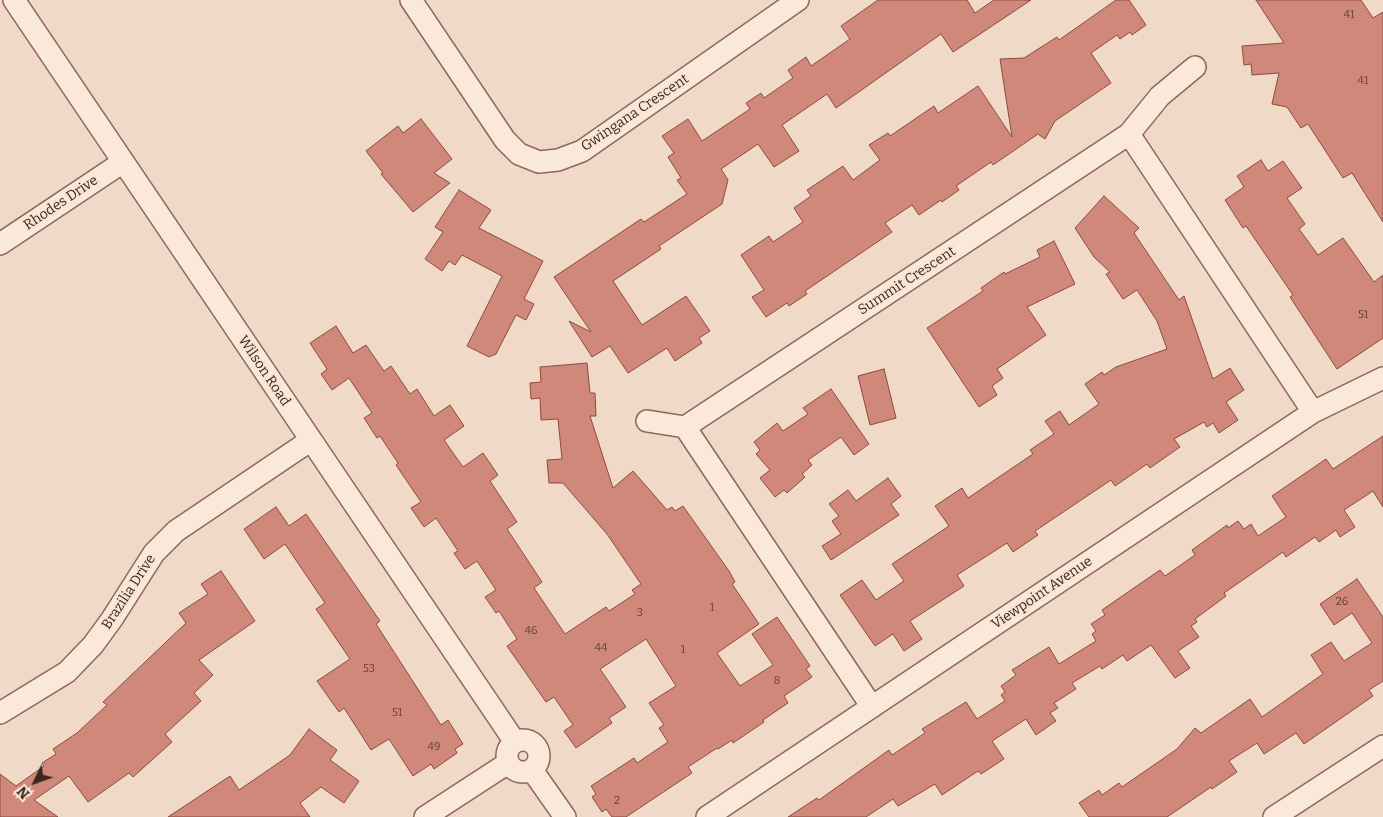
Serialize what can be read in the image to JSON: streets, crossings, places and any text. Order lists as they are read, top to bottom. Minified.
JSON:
{"streets":{"street":["Gwingana Crescent","Rhodes Drive","Summit Crescent","Wilson Road","Brazilia Drive","Viewpoint Avenue"]},"crossings":[["Rhodes Drive","Wilson Road"],["Wilson Road","Brazilia Drive"]],"house_numbers":["41","41","51","26","1","3","46","44","1","53","8","51","49","2"],"north":"bottom left"}
